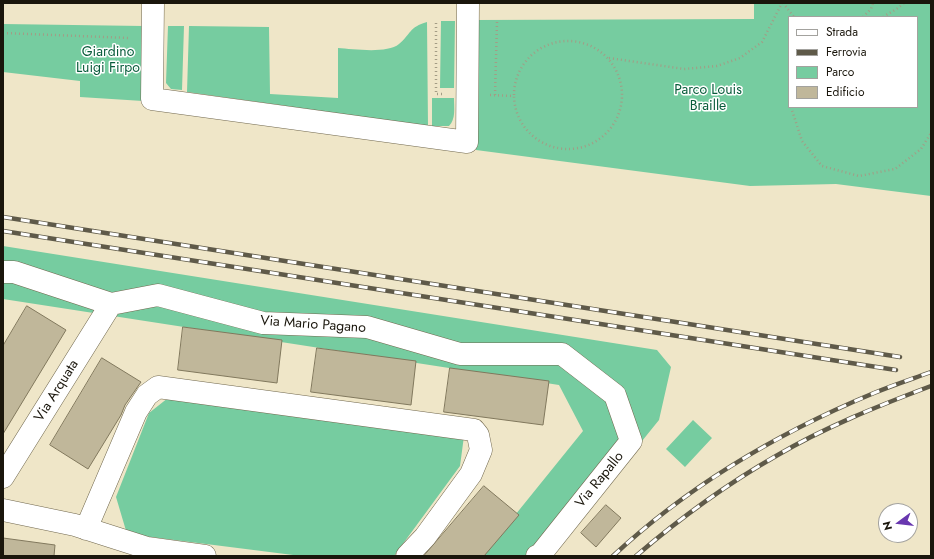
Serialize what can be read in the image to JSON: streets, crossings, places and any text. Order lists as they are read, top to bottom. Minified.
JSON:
{"streets":{"street":["Via Mario Pagano","Via Arquata","Via Rapallo"]},"crossings":[["Via Mario Pagano","Via Arquata"],["Via Mario Pagano","Via Rapallo"]],"parks":["Giardino Luigi Firpo","Parco Louis Braille"],"legend":["Strada","Ferrovia","Parco","Edificio"],"north":"left"}
